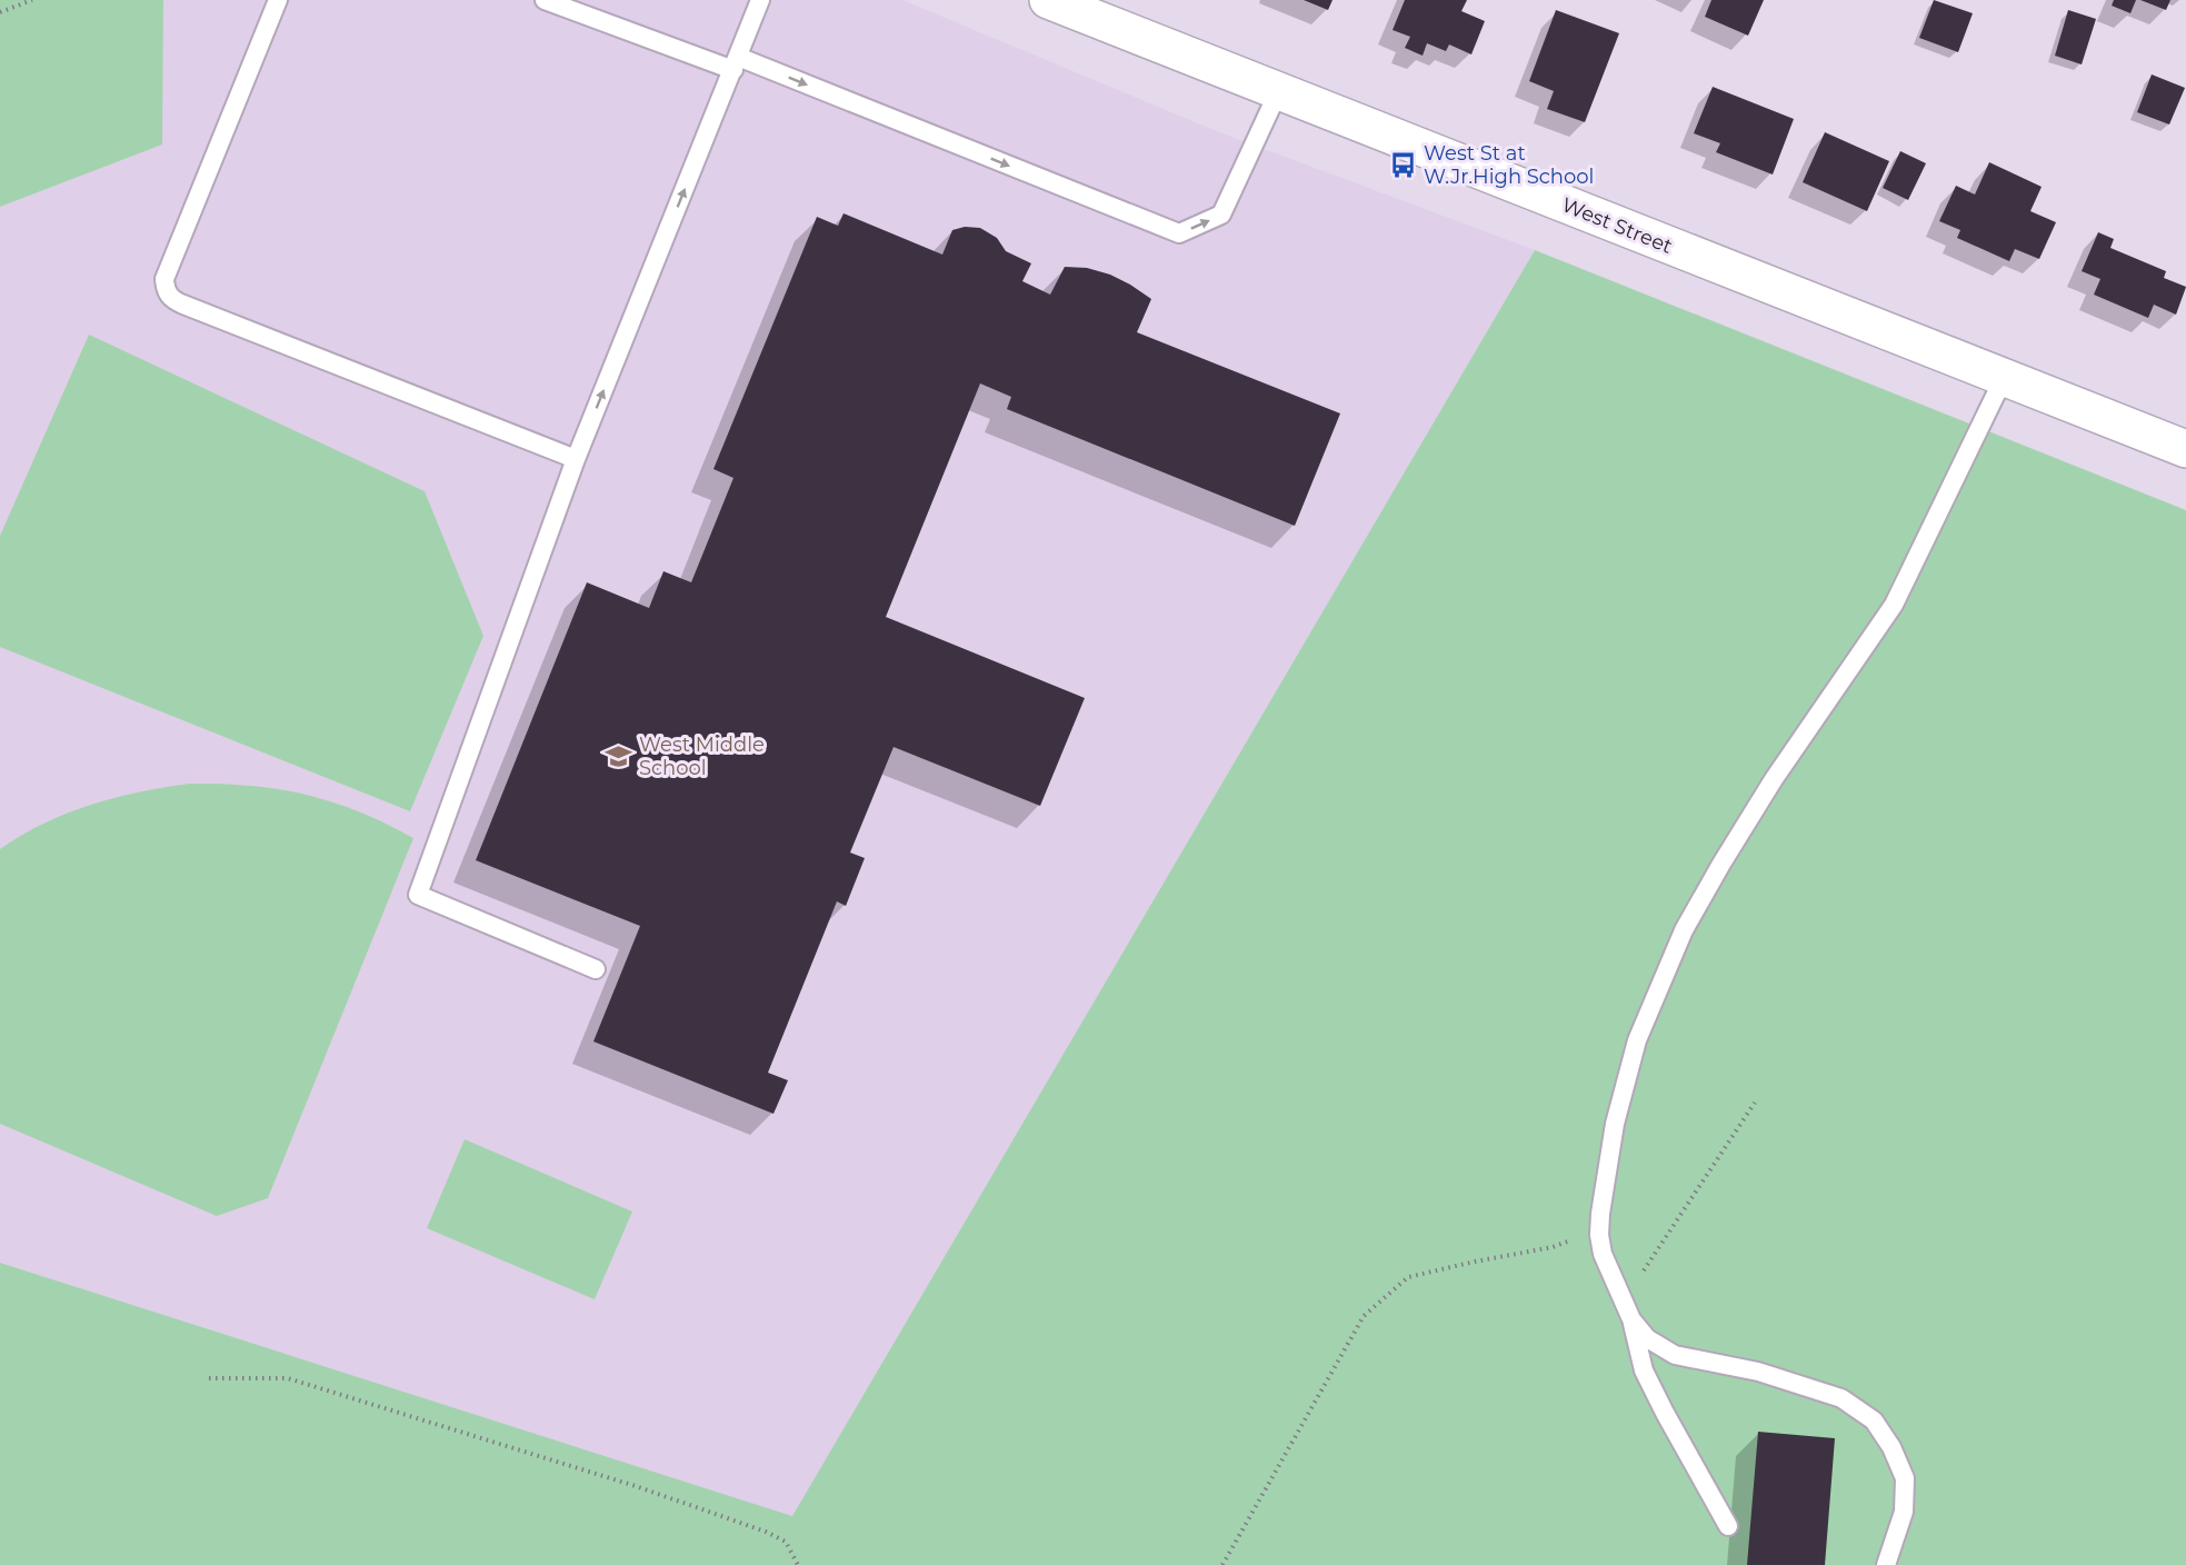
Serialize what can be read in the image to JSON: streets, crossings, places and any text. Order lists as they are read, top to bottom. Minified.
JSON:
{"streets":{"street":["West Street"]},"places":{"bus stop":["West St at W.Jr.High School"],"school or university":["West Middle School"]}}
